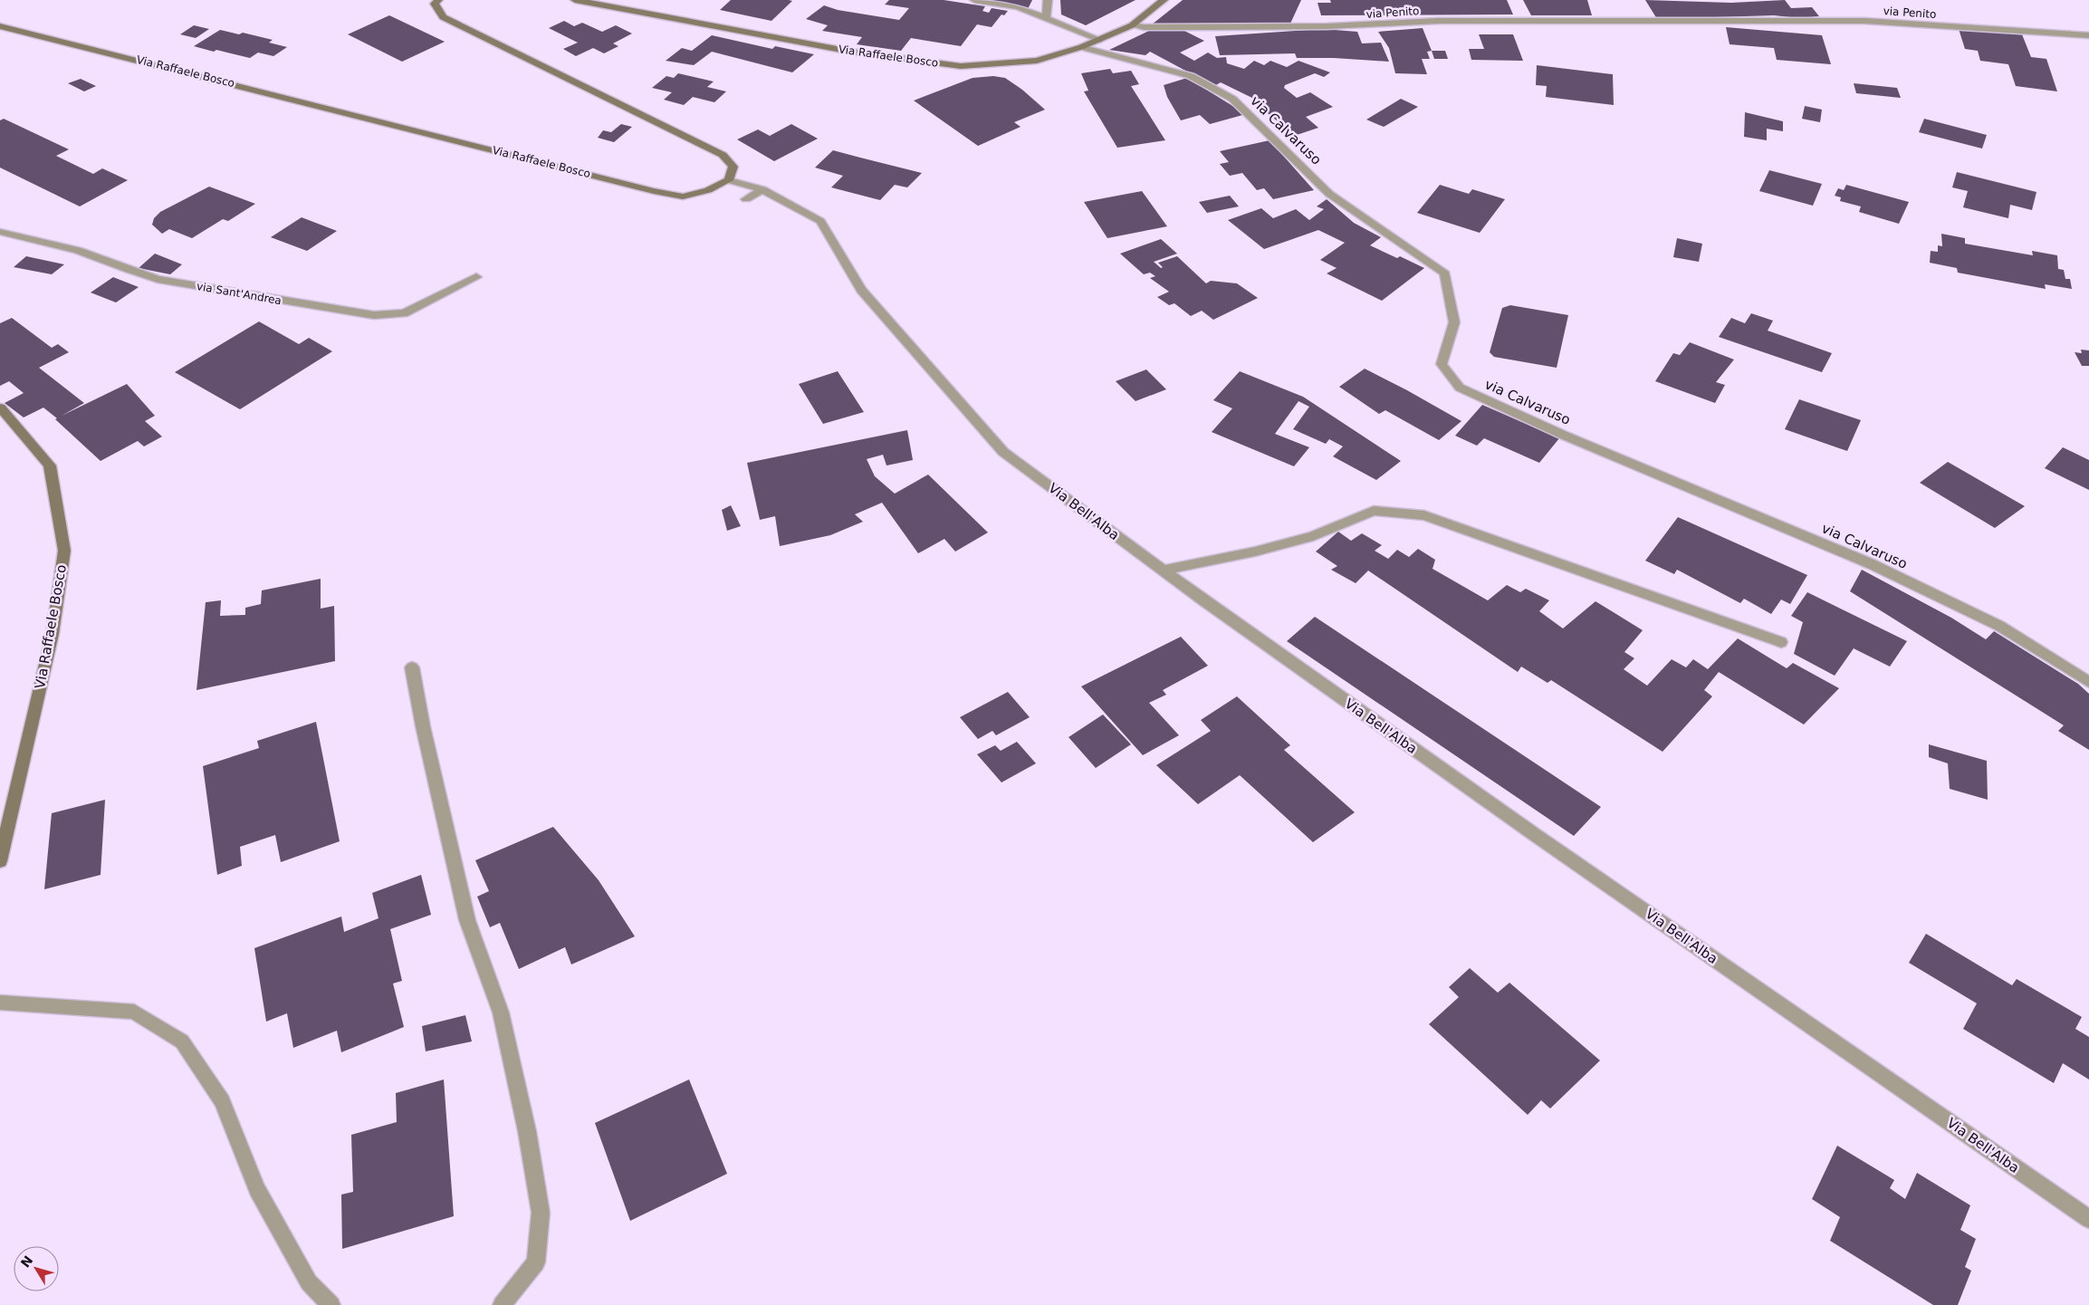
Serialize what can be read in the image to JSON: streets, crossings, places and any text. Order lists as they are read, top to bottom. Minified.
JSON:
{"streets":{"street":["via Penito","Via Raffaele Bosco","via Calvaruso","via Sant'Andrea","Via Bell'Alba"]},"crossings":[["via Penito","Via Raffaele Bosco"],["Via Raffaele Bosco","via Calvaruso"],["Via Raffaele Bosco","Via Bell'Alba"]],"north":"top left"}
